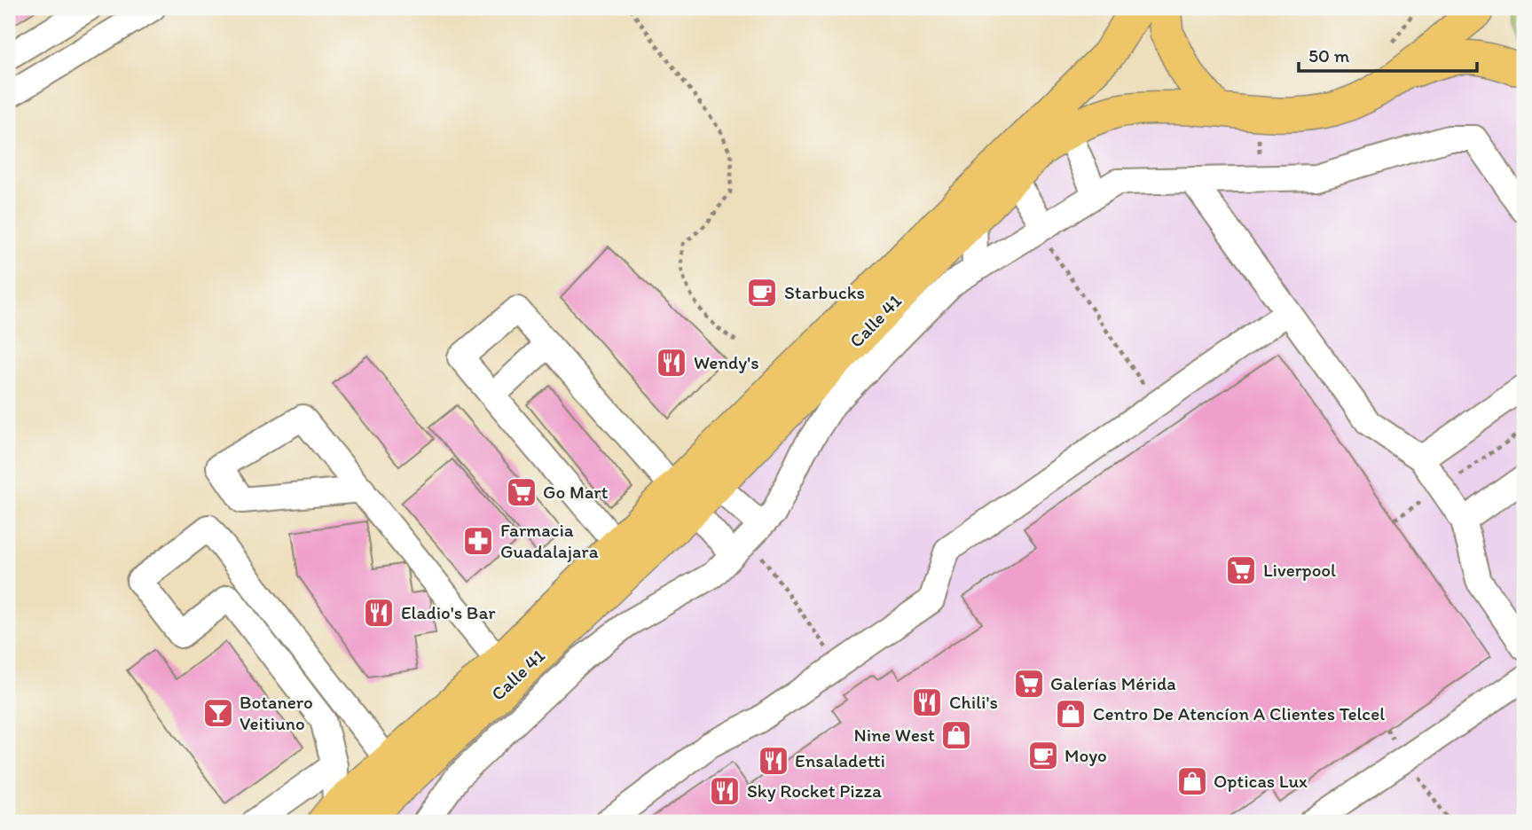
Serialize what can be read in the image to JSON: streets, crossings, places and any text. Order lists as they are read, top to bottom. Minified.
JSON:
{"streets":{"main road":["Calle 41"]},"places":{"cafe":["Starbucks","Moyo"],"restaurant":["Wendy's","Eladio's Bar","Chili's","Ensaladetti","Sky Rocket Pizza"],"supermarket":["Go Mart","Liverpool","Galerías Mérida"],"pharmacy":["Farmacia Guadalajara"],"bar":["Botanero Veitiuno"],"shop":["Centro De Atencíon A Clientes Telcel","Nine West","Opticas Lux"]},"scale_bar":"50 m"}
